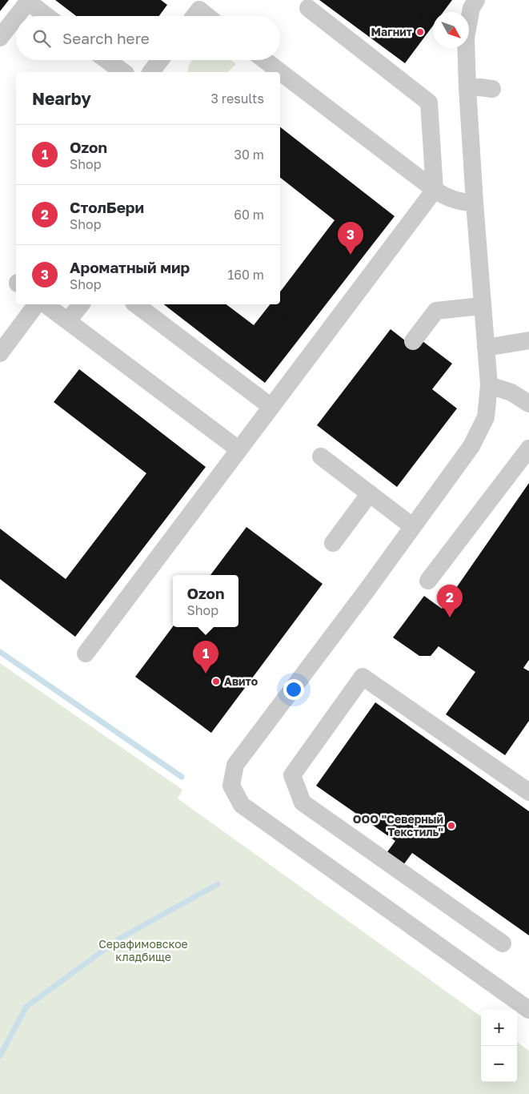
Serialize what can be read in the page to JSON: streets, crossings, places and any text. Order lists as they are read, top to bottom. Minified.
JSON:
{"parks":["Серафимовское кладбище"],"places":["Магнит","Авито","ООО \"Северный Текстиль\""],"north":"bottom right","page":{"search":"Search here","heading":["Nearby","3 results"],"list":[{"mark":"1","name":"Ozon","note":"Shop","value":"30 m"},{"mark":"2","name":"СтолБери","note":"Shop","value":"60 m"},{"mark":"3","name":"Ароматный мир","note":"Shop","value":"160 m"}],"pins":["3","2","1"],"popup":["Ozon","Shop"],"map_buttons":["+","−"]}}
